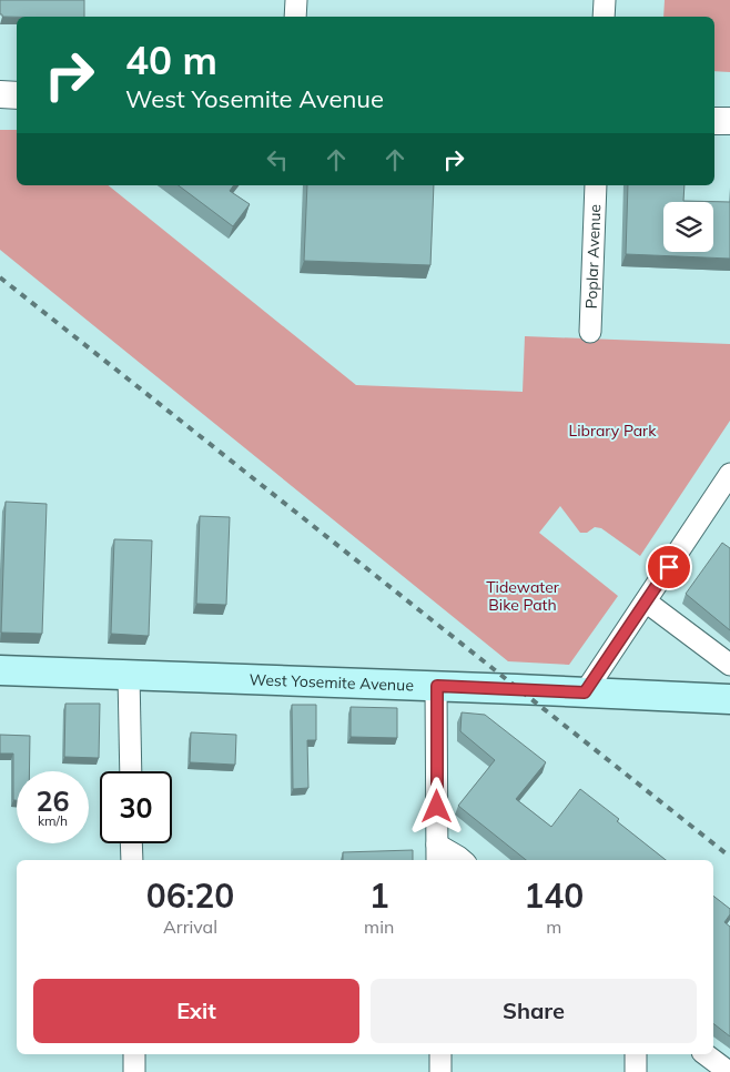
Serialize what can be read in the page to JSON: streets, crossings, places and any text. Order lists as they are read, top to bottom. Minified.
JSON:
{"streets":{"main road":["West Yosemite Avenue"],"street":["Poplar Avenue"]},"parks":["Library Park","Tidewater Bike Path"],"page":{"turn":["40 m","West Yosemite Avenue"],"speed":"26 km/h","limit":"30","eta":["06:20","Arrival","1","min","140","m"],"buttons":["Exit","Share"]}}
